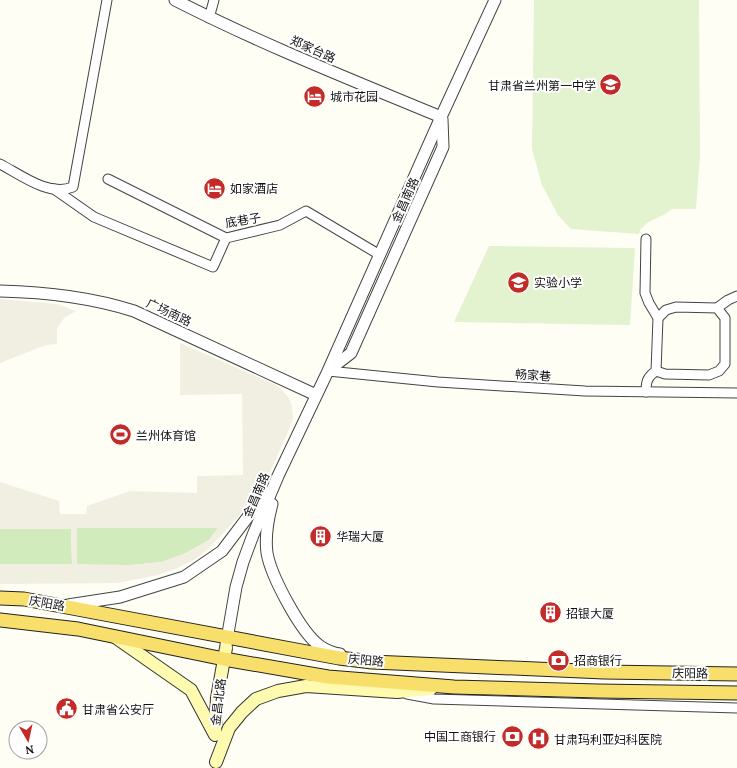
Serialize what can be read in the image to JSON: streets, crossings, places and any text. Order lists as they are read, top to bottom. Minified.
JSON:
{"streets":{"main road":["庆阳路","金昌北路"],"street":["郑家台路","金昌南路","底巷子","广场南路","畅家巷"]},"crossings":[["郑家台路","金昌南路"],["金昌南路","底巷子"],["金昌南路","广场南路"],["金昌南路","畅家巷"],["金昌南路","庆阳路"],["金昌南路","金昌北路"],["庆阳路","金昌北路"]],"places":{"school or university":["甘肃省兰州第一中学","实验小学"],"hotel":["城市花园","如家酒店"],"sports":["兰州体育馆"],"building":["华瑞大厦","招银大厦"],"bank":["招商银行","中国工商银行"],"public building":["甘肃省公安厅"],"hospital":["甘肃玛利亚妇科医院"]},"north":"bottom"}
